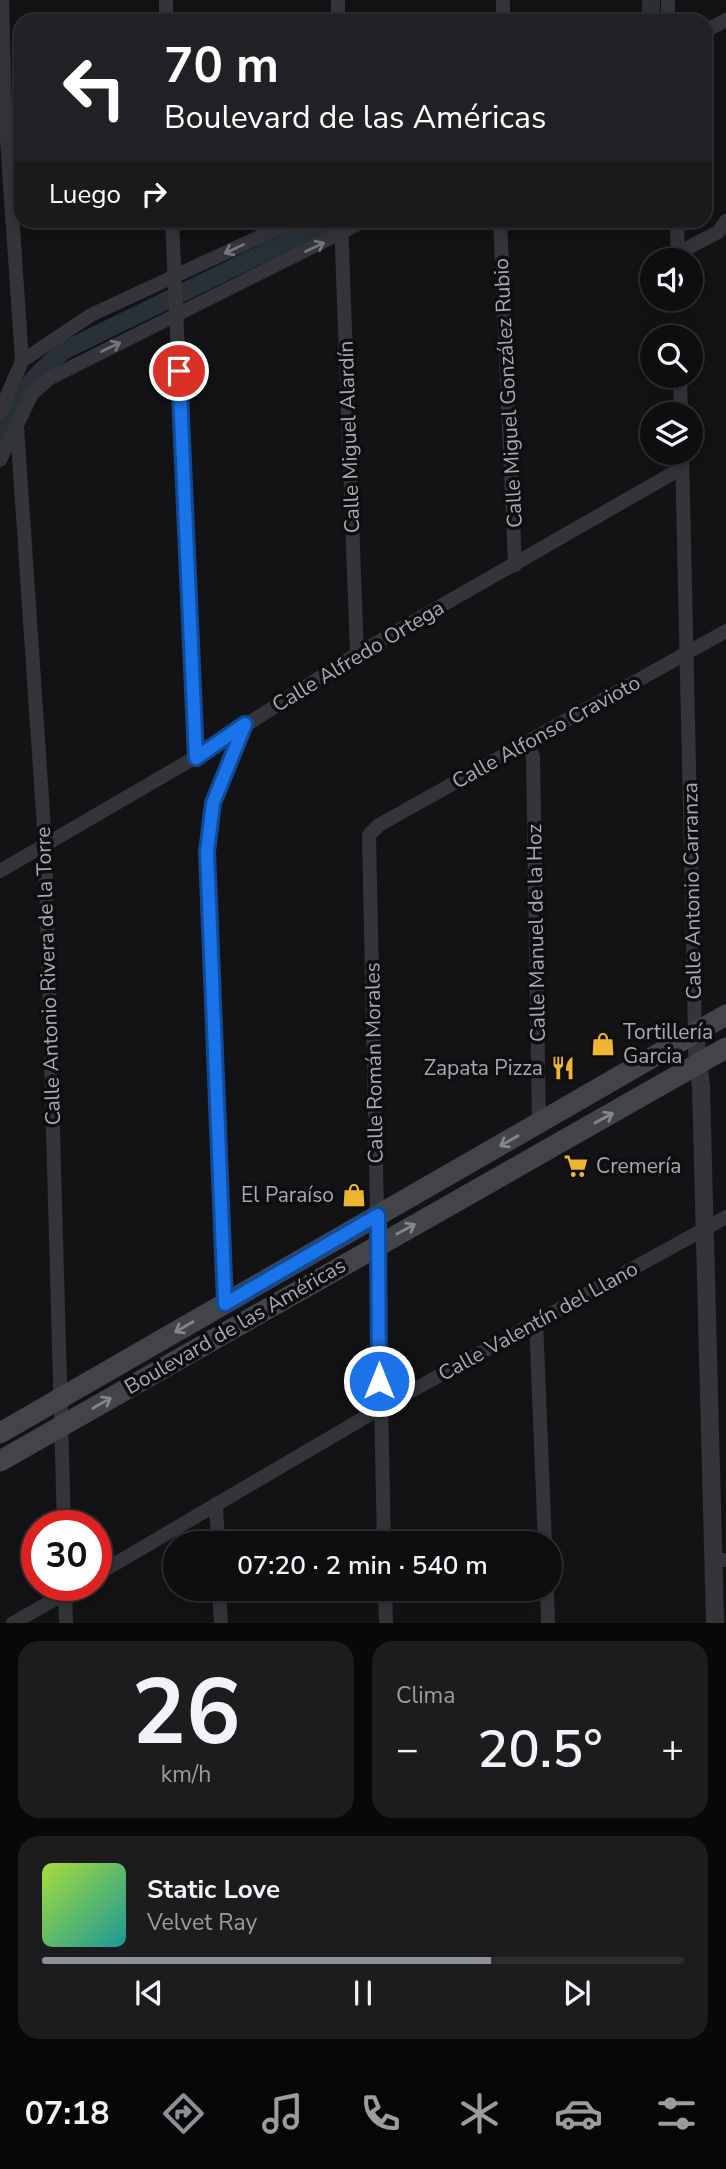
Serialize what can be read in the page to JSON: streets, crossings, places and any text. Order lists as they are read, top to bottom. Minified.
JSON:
{"streets":{"main road":["Boulevard de las Américas"],"street":["Calle Miguel González Rubio","Calle Miguel Alardín","Calle Alfredo Ortega","Calle Alfonso Cravioto","Calle Antonio Carranza","Calle Manuel de la Hoz","Calle Antonio Rivera de la Torre","Calle Román Morales","Calle Valentín del Llano"]},"crossings":[["Calle Miguel González Rubio","Calle Alfredo Ortega"],["Calle Miguel Alardín","Calle Alfredo Ortega"],["Calle Alfredo Ortega","Calle Antonio Rivera de la Torre"],["Calle Alfonso Cravioto","Calle Antonio Carranza"],["Calle Alfonso Cravioto","Calle Manuel de la Hoz"],["Calle Alfonso Cravioto","Calle Román Morales"],["Calle Antonio Carranza","Calle Valentín del Llano"],["Calle Antonio Carranza","Boulevard de las Américas"],["Calle Manuel de la Hoz","Boulevard de las Américas"],["Calle Antonio Rivera de la Torre","Boulevard de las Américas"],["Calle Román Morales","Calle Valentín del Llano"],["Calle Román Morales","Boulevard de las Américas"]],"places":{"shop":["Tortillería Garcia","El Paraíso"],"restaurant":["Zapata Pizza"],"supermarket":["Cremería"]},"page":{"turn":["70 m","Boulevard de las Américas"],"then":"Luego","limit":"30","trip":"07:20 · 2 min · 540 m","tile":[["26","km/h"],"Clima"],"heat":["−","20.5°","+"],"song":["Static Love","Velvet Ray"],"tabs":"07:18"}}
